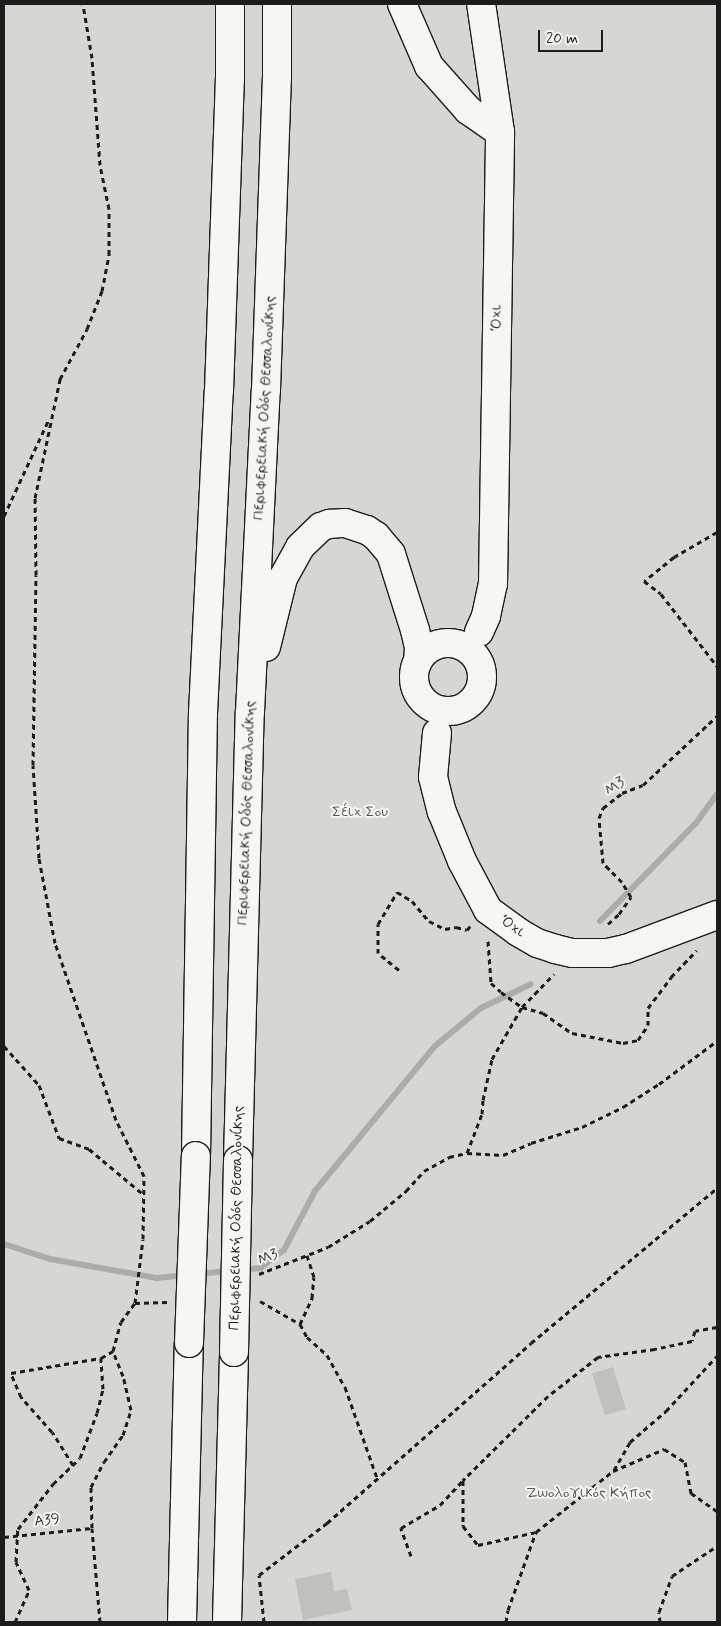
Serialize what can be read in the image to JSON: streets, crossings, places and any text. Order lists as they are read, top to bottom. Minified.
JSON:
{"streets":{"main road":["Όχι","Περιφερειακή Οδός Θεσσαλονίκης"],"path":["Μ3","Α39"]},"parks":["Σέιχ Σου","Ζωολογικός Κήπος"],"scale_bar":"20 m"}
